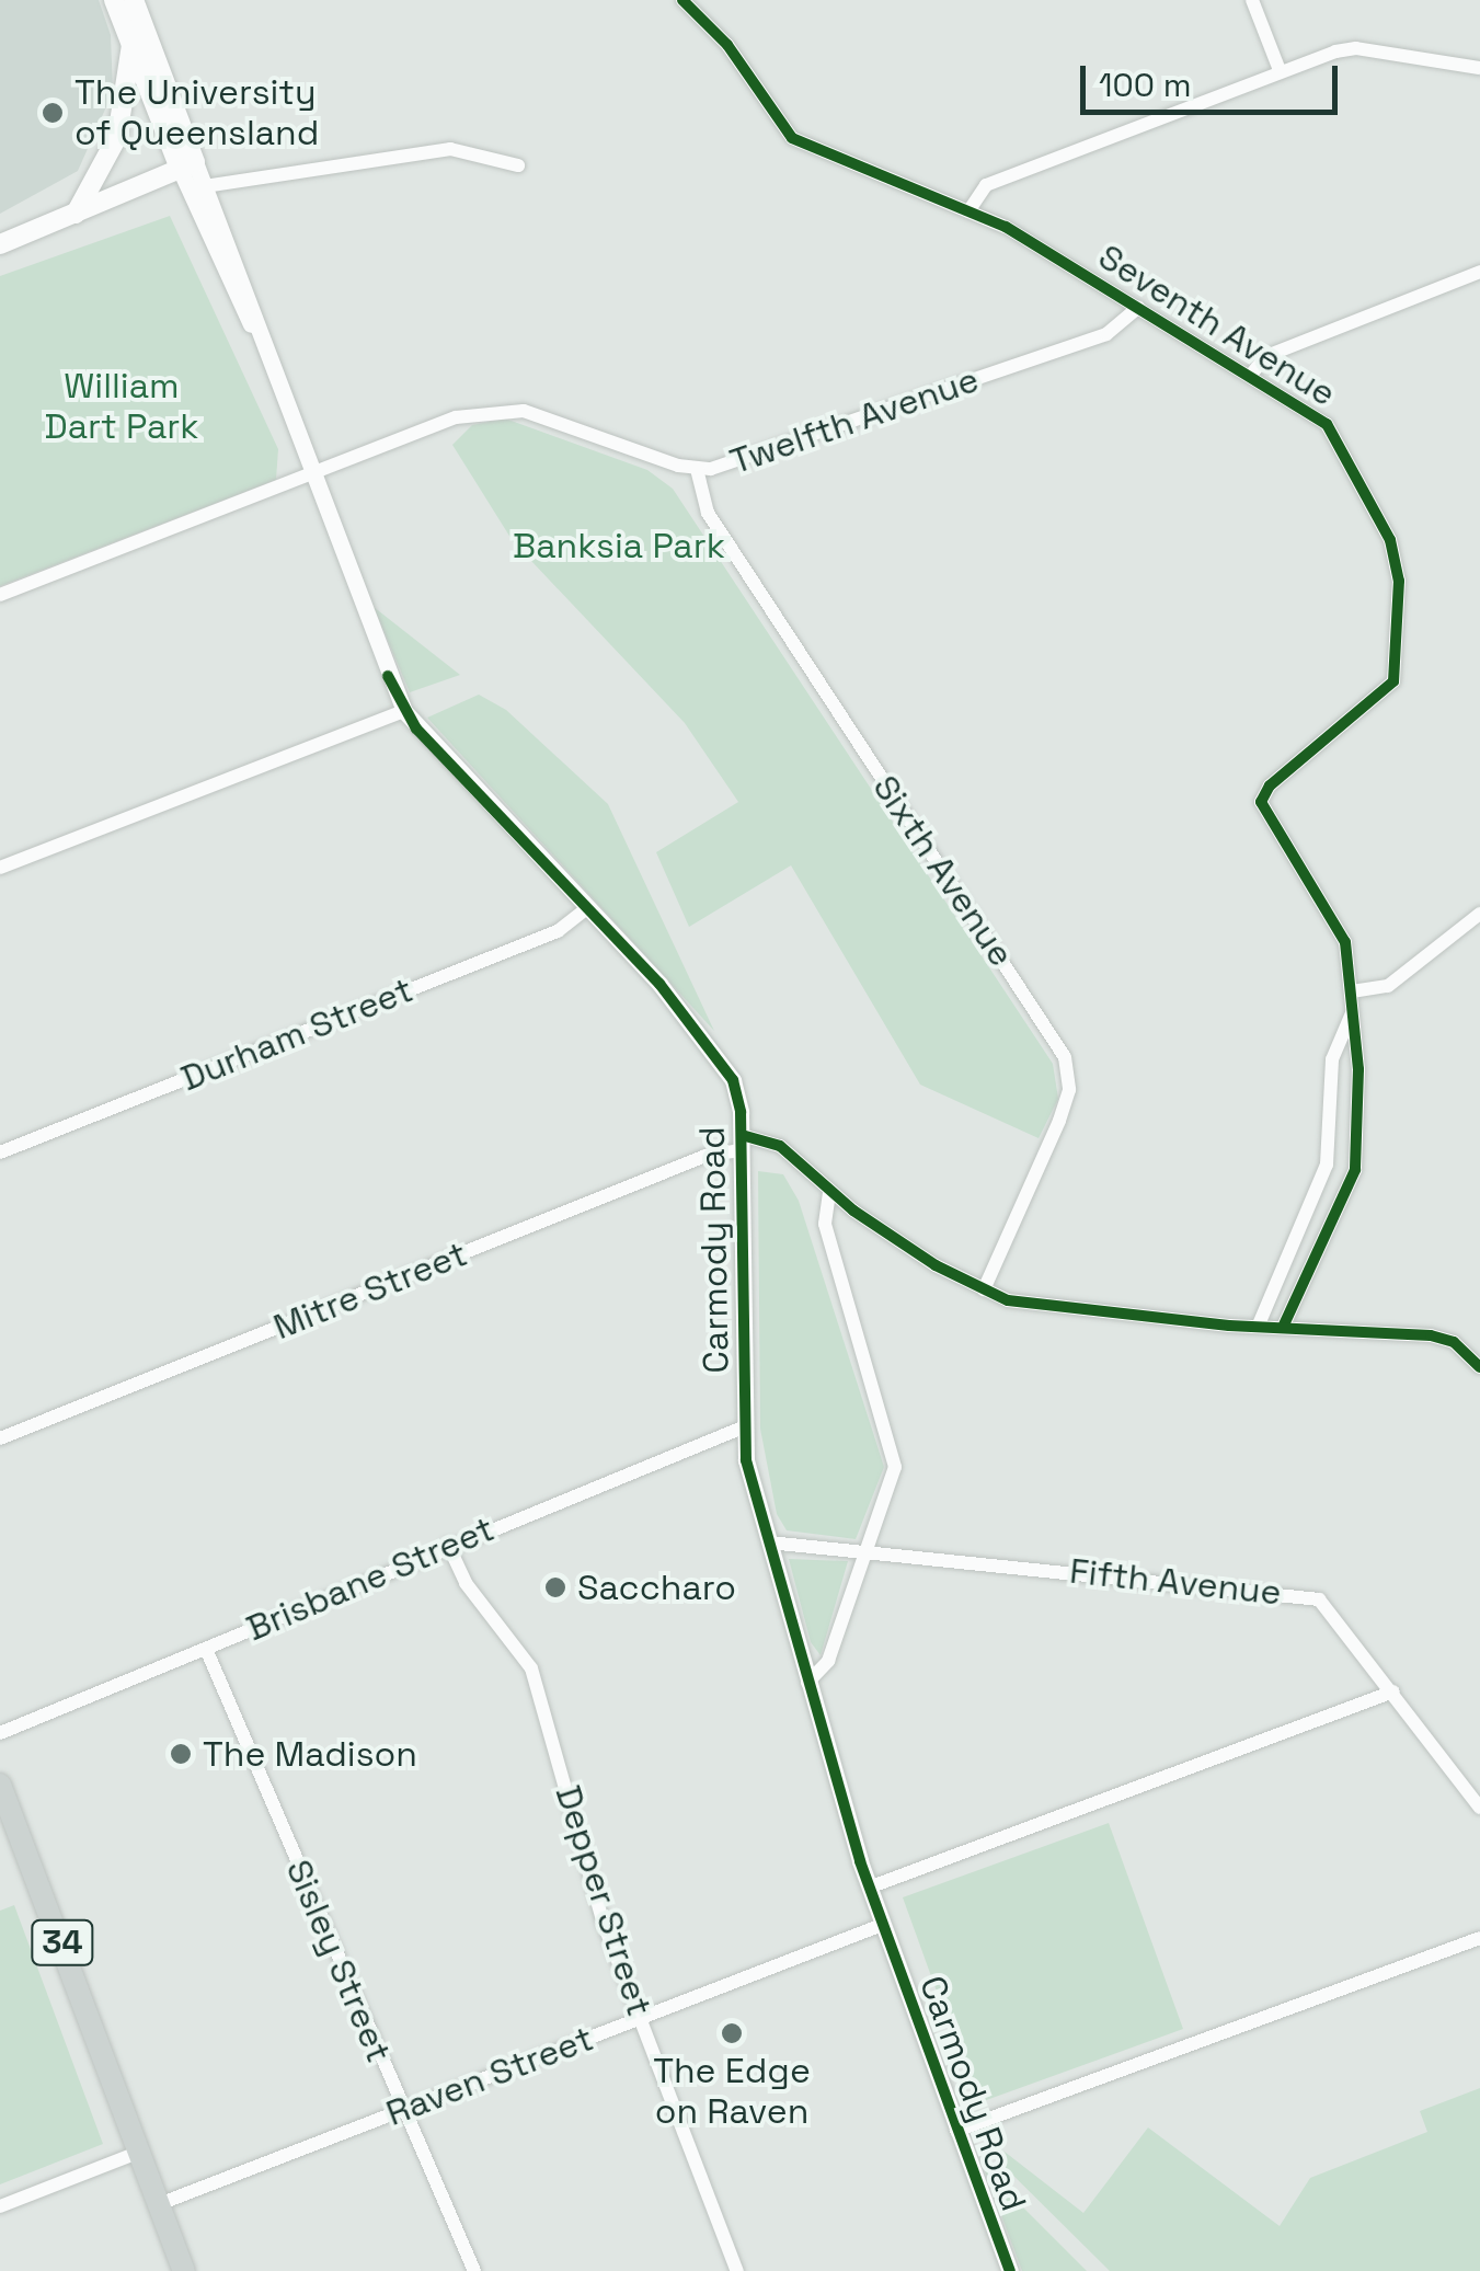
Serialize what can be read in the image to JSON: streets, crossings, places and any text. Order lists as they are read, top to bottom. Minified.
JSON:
{"streets":{"main road":["Carmody Road","34"],"street":["Seventh Avenue","Twelfth Avenue","Sixth Avenue","Durham Street","Mitre Street","Brisbane Street","Fifth Avenue","Depper Street","Sisley Street","Raven Street"]},"crossings":[["Seventh Avenue","Twelfth Avenue"],["Twelfth Avenue","Sixth Avenue"],["Twelfth Avenue","Carmody Road"],["Durham Street","Carmody Road"],["Carmody Road","Mitre Street"],["Carmody Road","Brisbane Street"],["Carmody Road","Fifth Avenue"],["Carmody Road","Raven Street"],["Brisbane Street","Depper Street"],["Brisbane Street","Sisley Street"],["Depper Street","Raven Street"],["34","Raven Street"],["Sisley Street","Raven Street"]],"parks":["William Dart Park","Banksia Park"],"places":["The University of Queensland","Saccharo","The Madison","The Edge on Raven"],"scale_bar":"100 m"}
